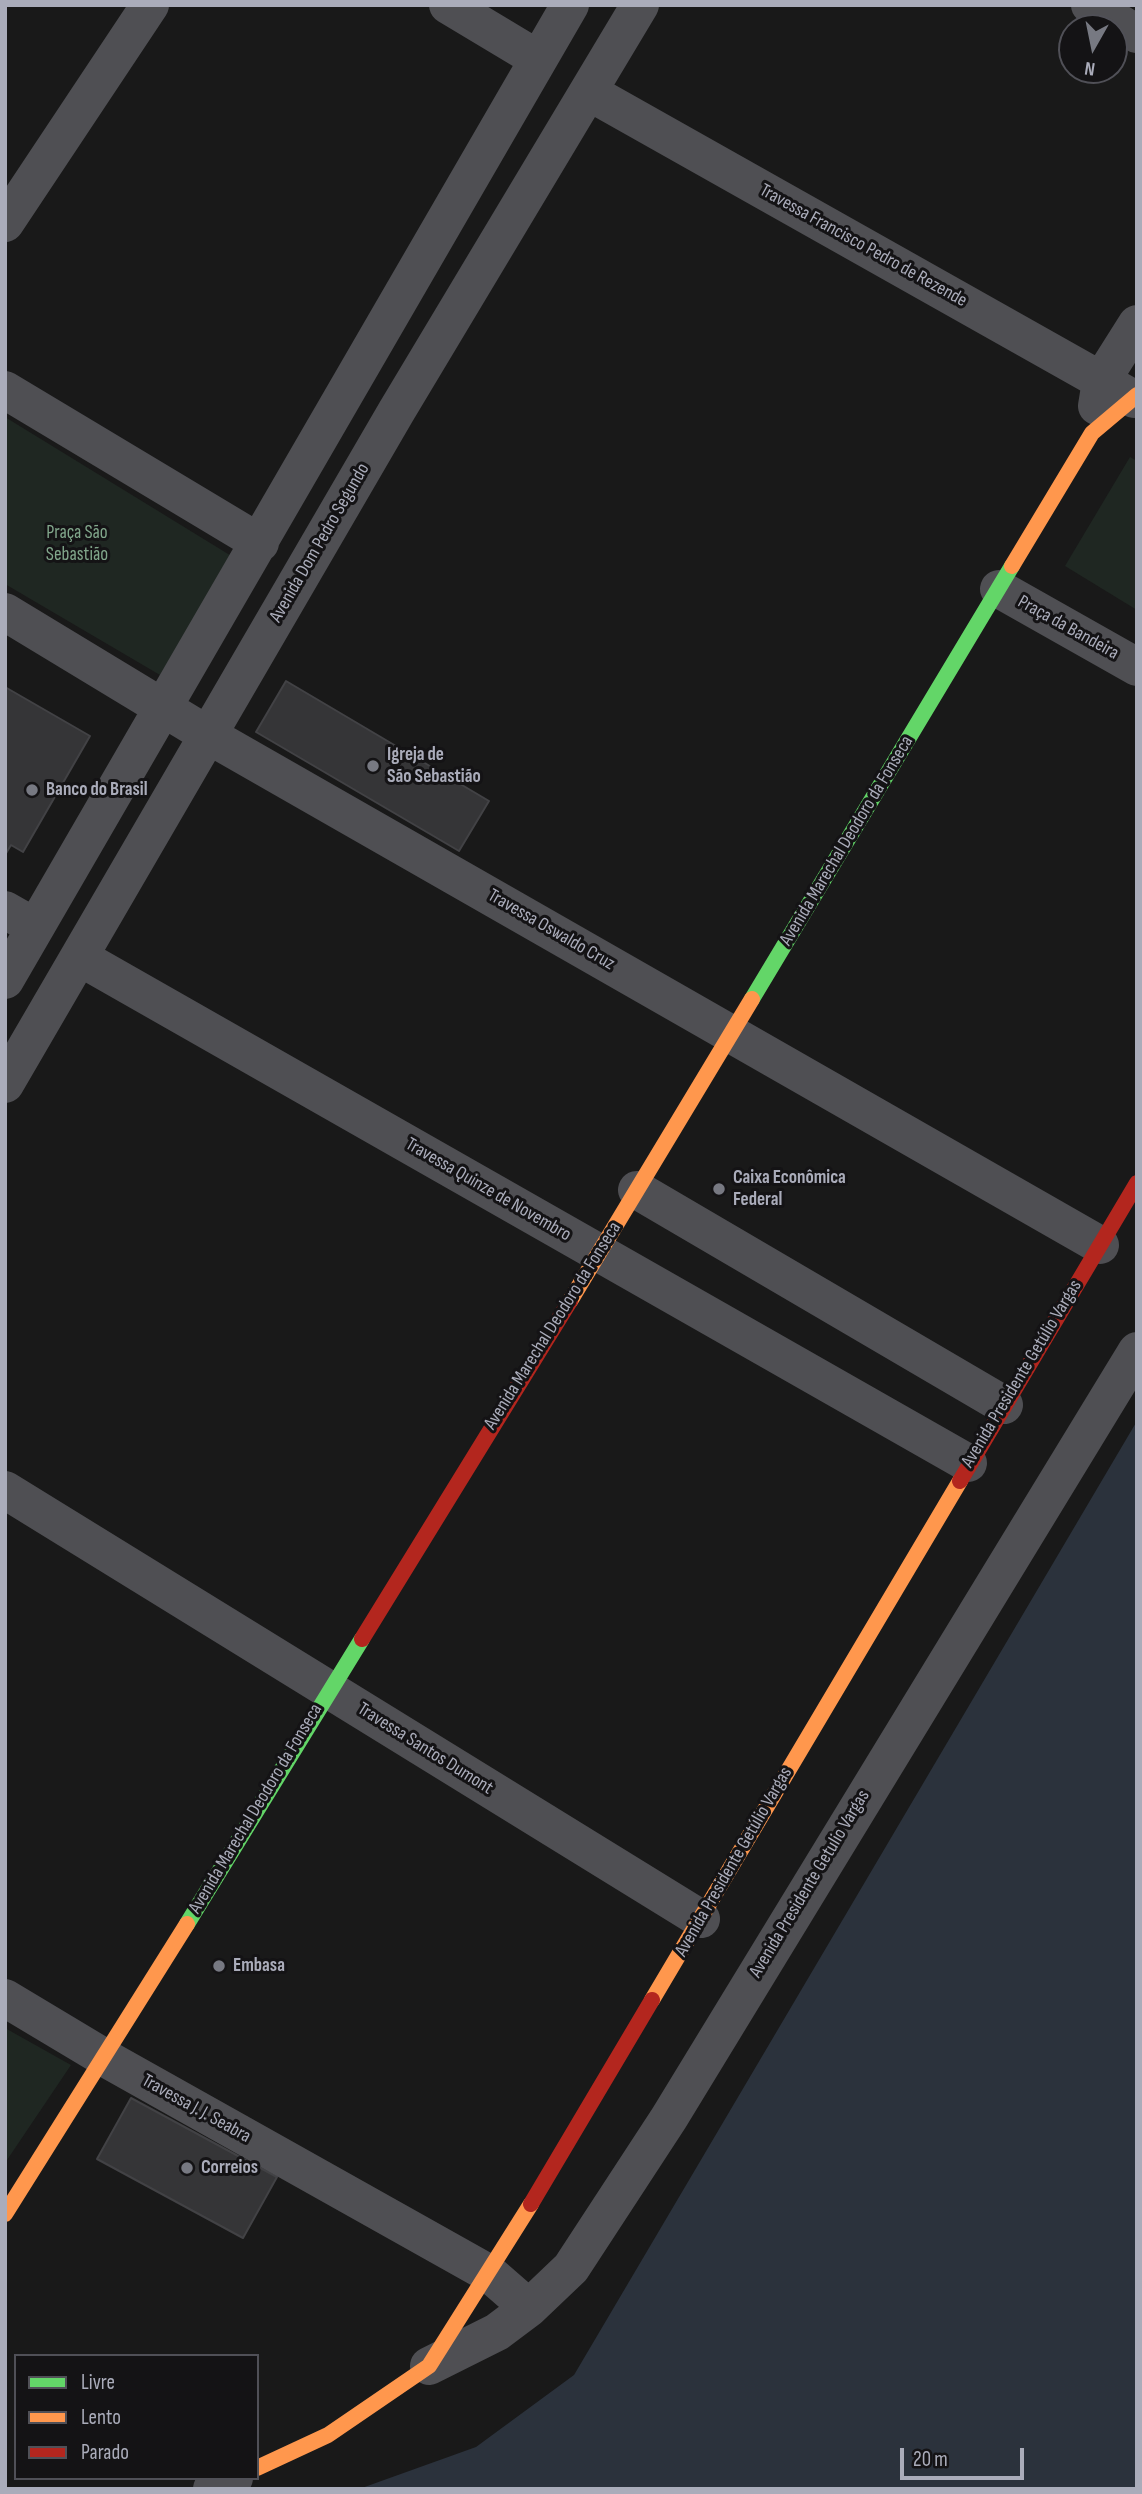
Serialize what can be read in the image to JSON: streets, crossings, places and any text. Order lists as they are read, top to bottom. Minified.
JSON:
{"streets":{"street":["Travessa Francisco Pedro de Rezende","Avenida Dom Pedro Segundo","Praça da Bandeira","Avenida Marechal Deodoro da Fonseca","Travessa Oswaldo Cruz","Travessa Quinze de Novembro","Avenida Presidente Getúlio Vargas","Travessa Santos Dumont","Avenida Presidente Getulio Vargas","Travessa J. J. Seabra"]},"crossings":[["Travessa Francisco Pedro de Rezende","Avenida Dom Pedro Segundo"],["Travessa Francisco Pedro de Rezende","Avenida Marechal Deodoro da Fonseca"],["Avenida Dom Pedro Segundo","Travessa Oswaldo Cruz"],["Avenida Dom Pedro Segundo","Travessa Quinze de Novembro"],["Praça da Bandeira","Avenida Marechal Deodoro da Fonseca"],["Avenida Marechal Deodoro da Fonseca","Travessa Oswaldo Cruz"],["Avenida Marechal Deodoro da Fonseca","Travessa Quinze de Novembro"],["Avenida Marechal Deodoro da Fonseca","Travessa Santos Dumont"],["Avenida Marechal Deodoro da Fonseca","Travessa J. J. Seabra"],["Travessa Oswaldo Cruz","Avenida Presidente Getúlio Vargas"],["Travessa Quinze de Novembro","Avenida Presidente Getúlio Vargas"],["Avenida Presidente Getúlio Vargas","Travessa Santos Dumont"],["Avenida Presidente Getúlio Vargas","Avenida Presidente Getulio Vargas"],["Avenida Presidente Getúlio Vargas","Travessa J. J. Seabra"],["Avenida Presidente Getulio Vargas","Travessa J. J. Seabra"]],"parks":["Praça São Sebastião"],"places":["Igreja de São Sebastião","Banco do Brasil","Caixa Econômica Federal","Embasa","Correios"],"legend":["Livre","Lento","Parado"],"scale_bar":"20 m","north":"bottom"}
